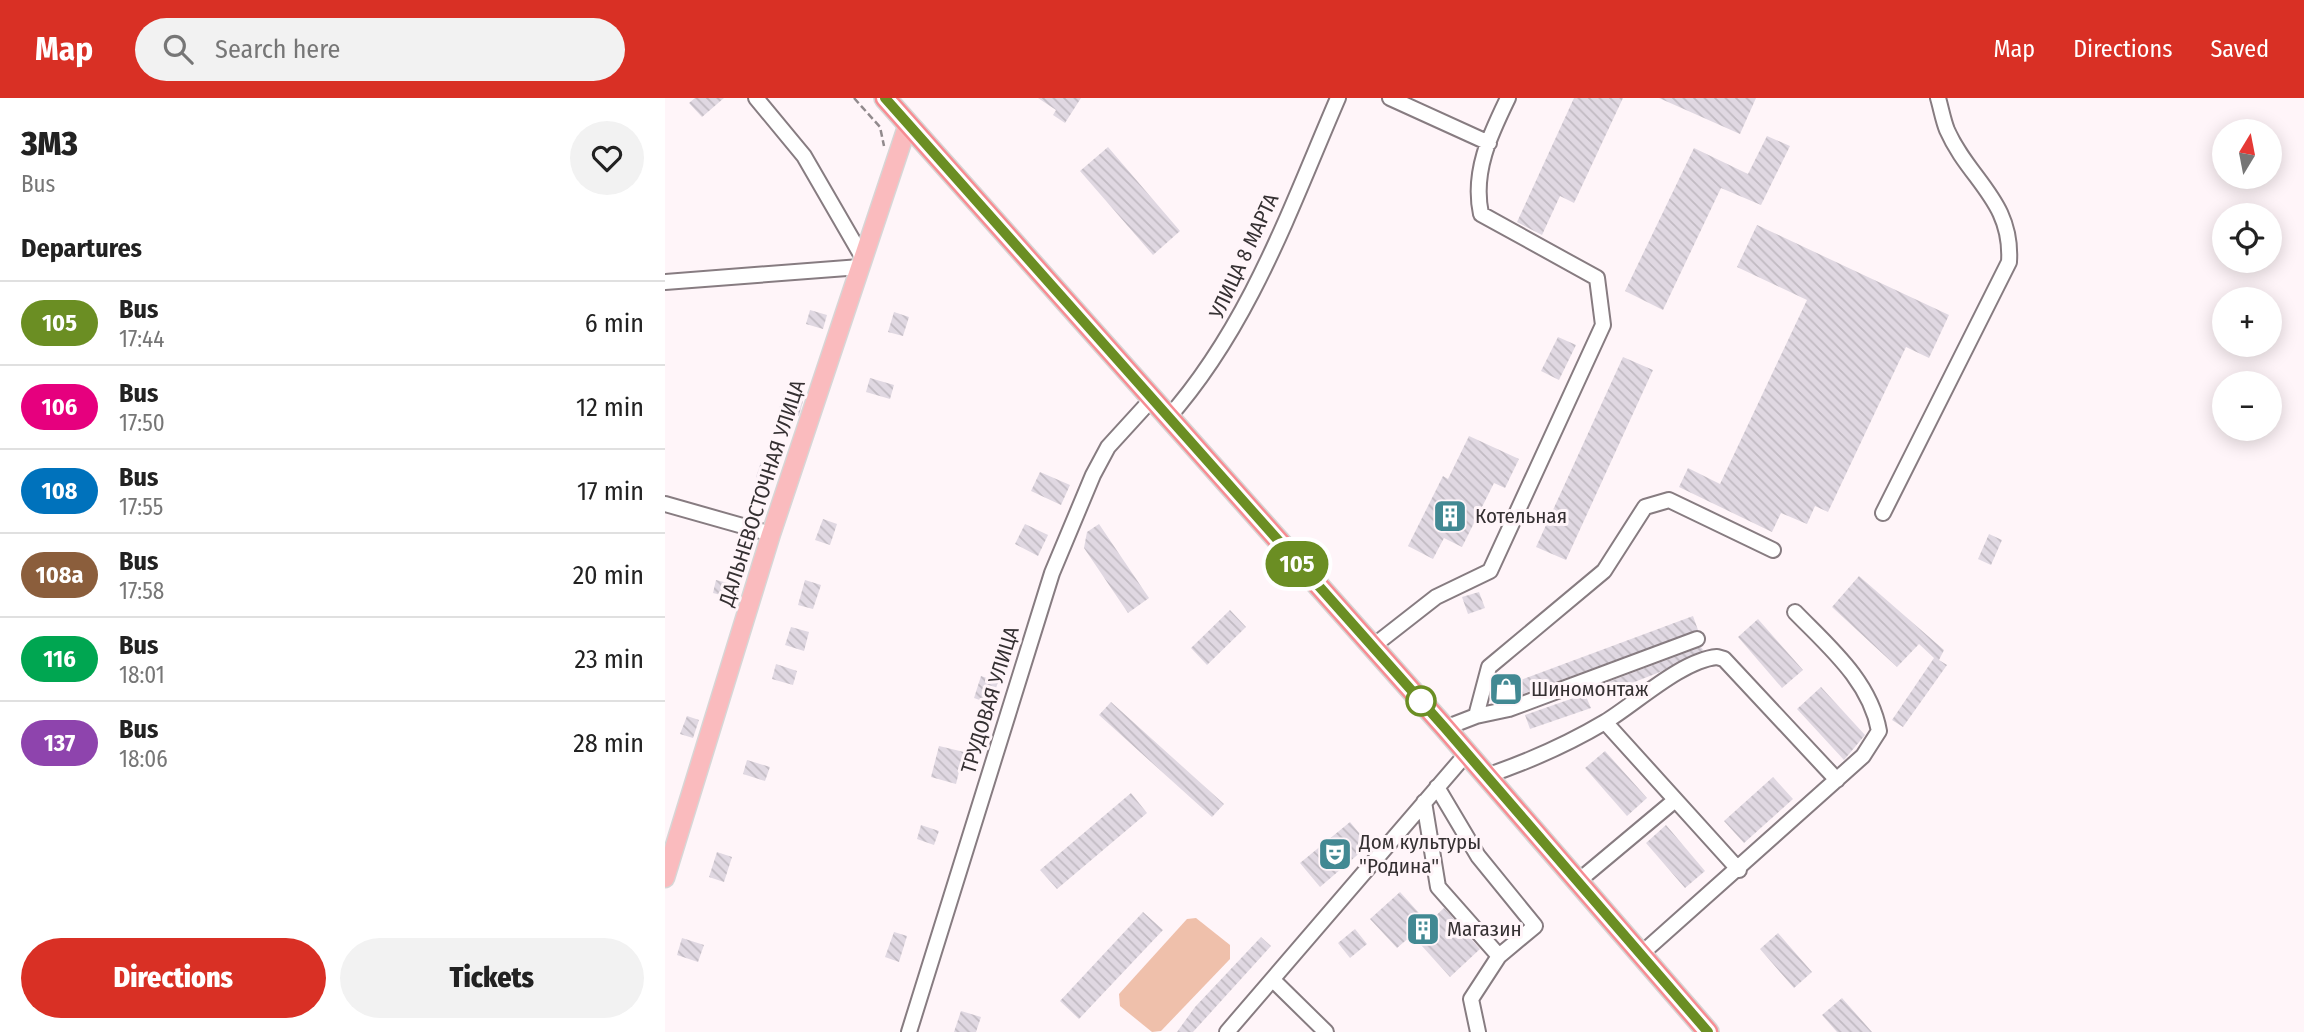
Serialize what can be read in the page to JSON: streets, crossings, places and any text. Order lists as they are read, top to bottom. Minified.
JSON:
{"streets":{"main road":["ДАЛЬНЕВОСТОЧНАЯ УЛИЦА"],"street":["УЛИЦА 8 МАРТА","ТРУДОВАЯ УЛИЦА"]},"places":{"building":["Котельная","Магазин"],"shop":["Шиномонтаж"],"theatre":["Дом культуры \"Родина\""]},"lines":["bus line 105"],"north":"top","page":{"header":"Map","search":"Search here","nav":["Map","Directions","Saved"],"heading":[["ЗМЗ","Bus"],"Departures"],"on_map":"105","map_buttons":["+","−"],"list":[{"mark":"105","name":"Bus","note":"17:44","value":"6 min"},{"mark":"106","name":"Bus","note":"17:50","value":"12 min"},{"mark":"108","name":"Bus","note":"17:55","value":"17 min"},{"mark":"108а","name":"Bus","note":"17:58","value":"20 min"},{"mark":"116","name":"Bus","note":"18:01","value":"23 min"},{"mark":"137","name":"Bus","note":"18:06","value":"28 min"}],"buttons":["Directions","Tickets"]}}
